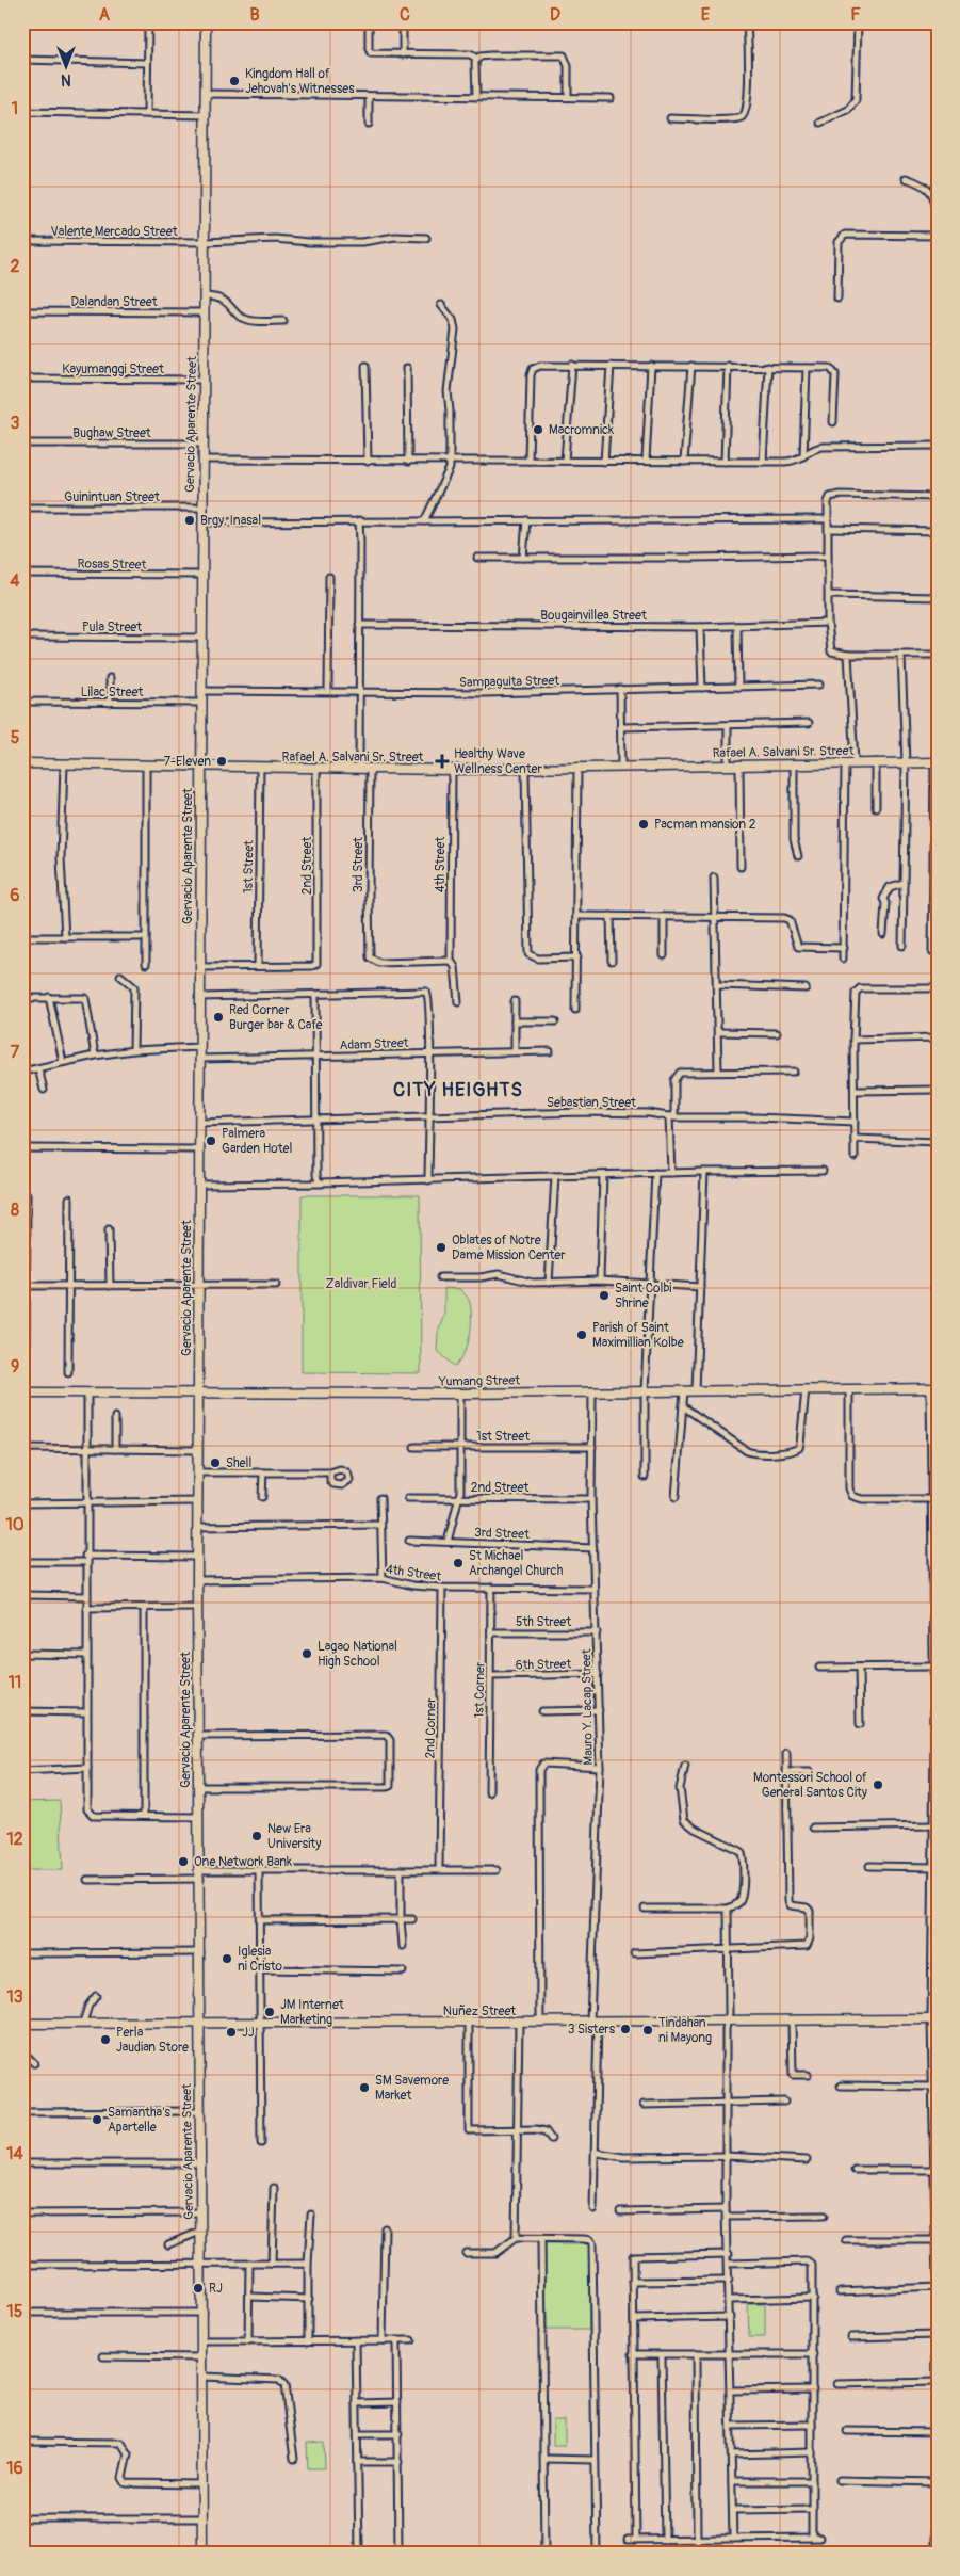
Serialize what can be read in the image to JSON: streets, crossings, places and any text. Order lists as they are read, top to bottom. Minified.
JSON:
{"streets":{"main road":["Gervacio Aparente Street","Rafael A. Salvani Sr. Street","Yumang Street","Nuñez Street"],"street":["Valente Mercado Street","Dalandan Street","Kayumanggi Street","Bughaw Street","Guinintuan Street","Rosas Street","Bougainvillea Street","Pula Street","Sampaguita Street","Lilac Street","3rd Street","4th Street","2nd Street","1st Street","Adam Street","Sebastian Street","5th Street","6th Street","1st Corner","Mauro Y. Lacap Street","2nd Corner"]},"crossings":[["Valente Mercado Street","Gervacio Aparente Street"],["Dalandan Street","Gervacio Aparente Street"],["Kayumanggi Street","Gervacio Aparente Street"],["Gervacio Aparente Street","Bughaw Street"],["Gervacio Aparente Street","Guinintuan Street"],["Gervacio Aparente Street","Rosas Street"],["Gervacio Aparente Street","Pula Street"],["Gervacio Aparente Street","Sampaguita Street"],["Gervacio Aparente Street","Lilac Street"],["Gervacio Aparente Street","Rafael A. Salvani Sr. Street"],["Gervacio Aparente Street","4th Street"],["Gervacio Aparente Street","Adam Street"],["Gervacio Aparente Street","Sebastian Street"],["Gervacio Aparente Street","Yumang Street"],["Gervacio Aparente Street","Nuñez Street"],["Rafael A. Salvani Sr. Street","3rd Street"],["Rafael A. Salvani Sr. Street","4th Street"],["Rafael A. Salvani Sr. Street","2nd Street"],["Rafael A. Salvani Sr. Street","1st Street"],["3rd Street","4th Street"],["3rd Street","Mauro Y. Lacap Street"],["4th Street","1st Corner"],["4th Street","Mauro Y. Lacap Street"],["4th Street","2nd Corner"],["2nd Street","1st Street"],["2nd Street","Mauro Y. Lacap Street"],["1st Street","Mauro Y. Lacap Street"],["Yumang Street","Mauro Y. Lacap Street"],["5th Street","1st Corner"],["5th Street","Mauro Y. Lacap Street"],["6th Street","1st Corner"],["6th Street","Mauro Y. Lacap Street"],["Mauro Y. Lacap Street","Nuñez Street"]],"districts":["CITY HEIGHTS"],"parks":["Zaldivar Field"],"places":{"other":["Kingdom Hall of Jehovah's Witnesses","Macromnick","Brgy. Inasal","7-Eleven","Pacman mansion 2","Red Corner Burger bar & Cafe","Palmera Garden Hotel","Oblates of Notre Dame Mission Center","Saint Colbi Shrine","Parish of Saint Maximillian Kolbe","Shell","St Michael Archangel Church","Lagao National High School","Montessori School of General Santos City","New Era University","One Network Bank","Iglesia ni Cristo","JM Internet Marketing","3 Sisters","Tindahan ni Mayong","JJ","Perla Jaudian Store","SM Savemore Market","Samantha's Apartelle","RJ"],"health":["Healthy Wave Wellness Center"]},"north":"bottom","grid":{"columns":["A","B","C","D","E","F"],"rows":["1","2","3","4","5","6","7","8","9","10","11","12","13","14","15","16"]}}
